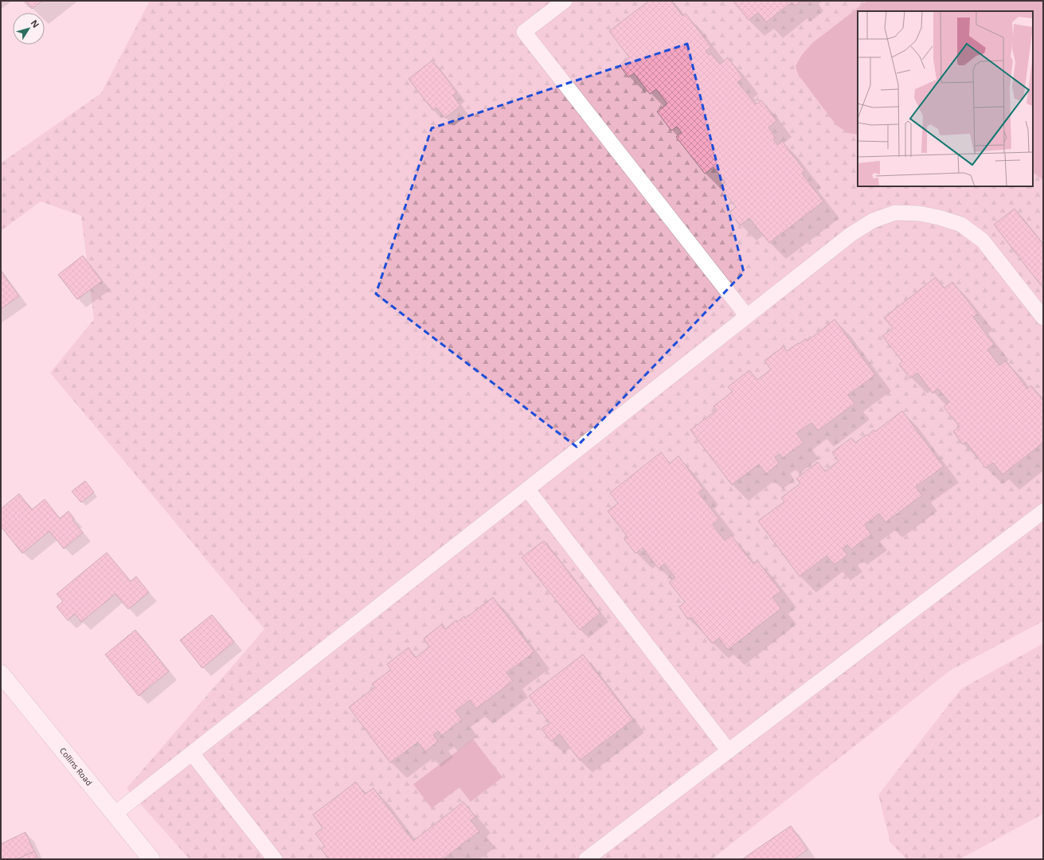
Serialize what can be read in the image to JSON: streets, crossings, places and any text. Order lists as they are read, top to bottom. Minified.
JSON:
{"streets":{"street":["Collins Road"]},"north":"top right"}
